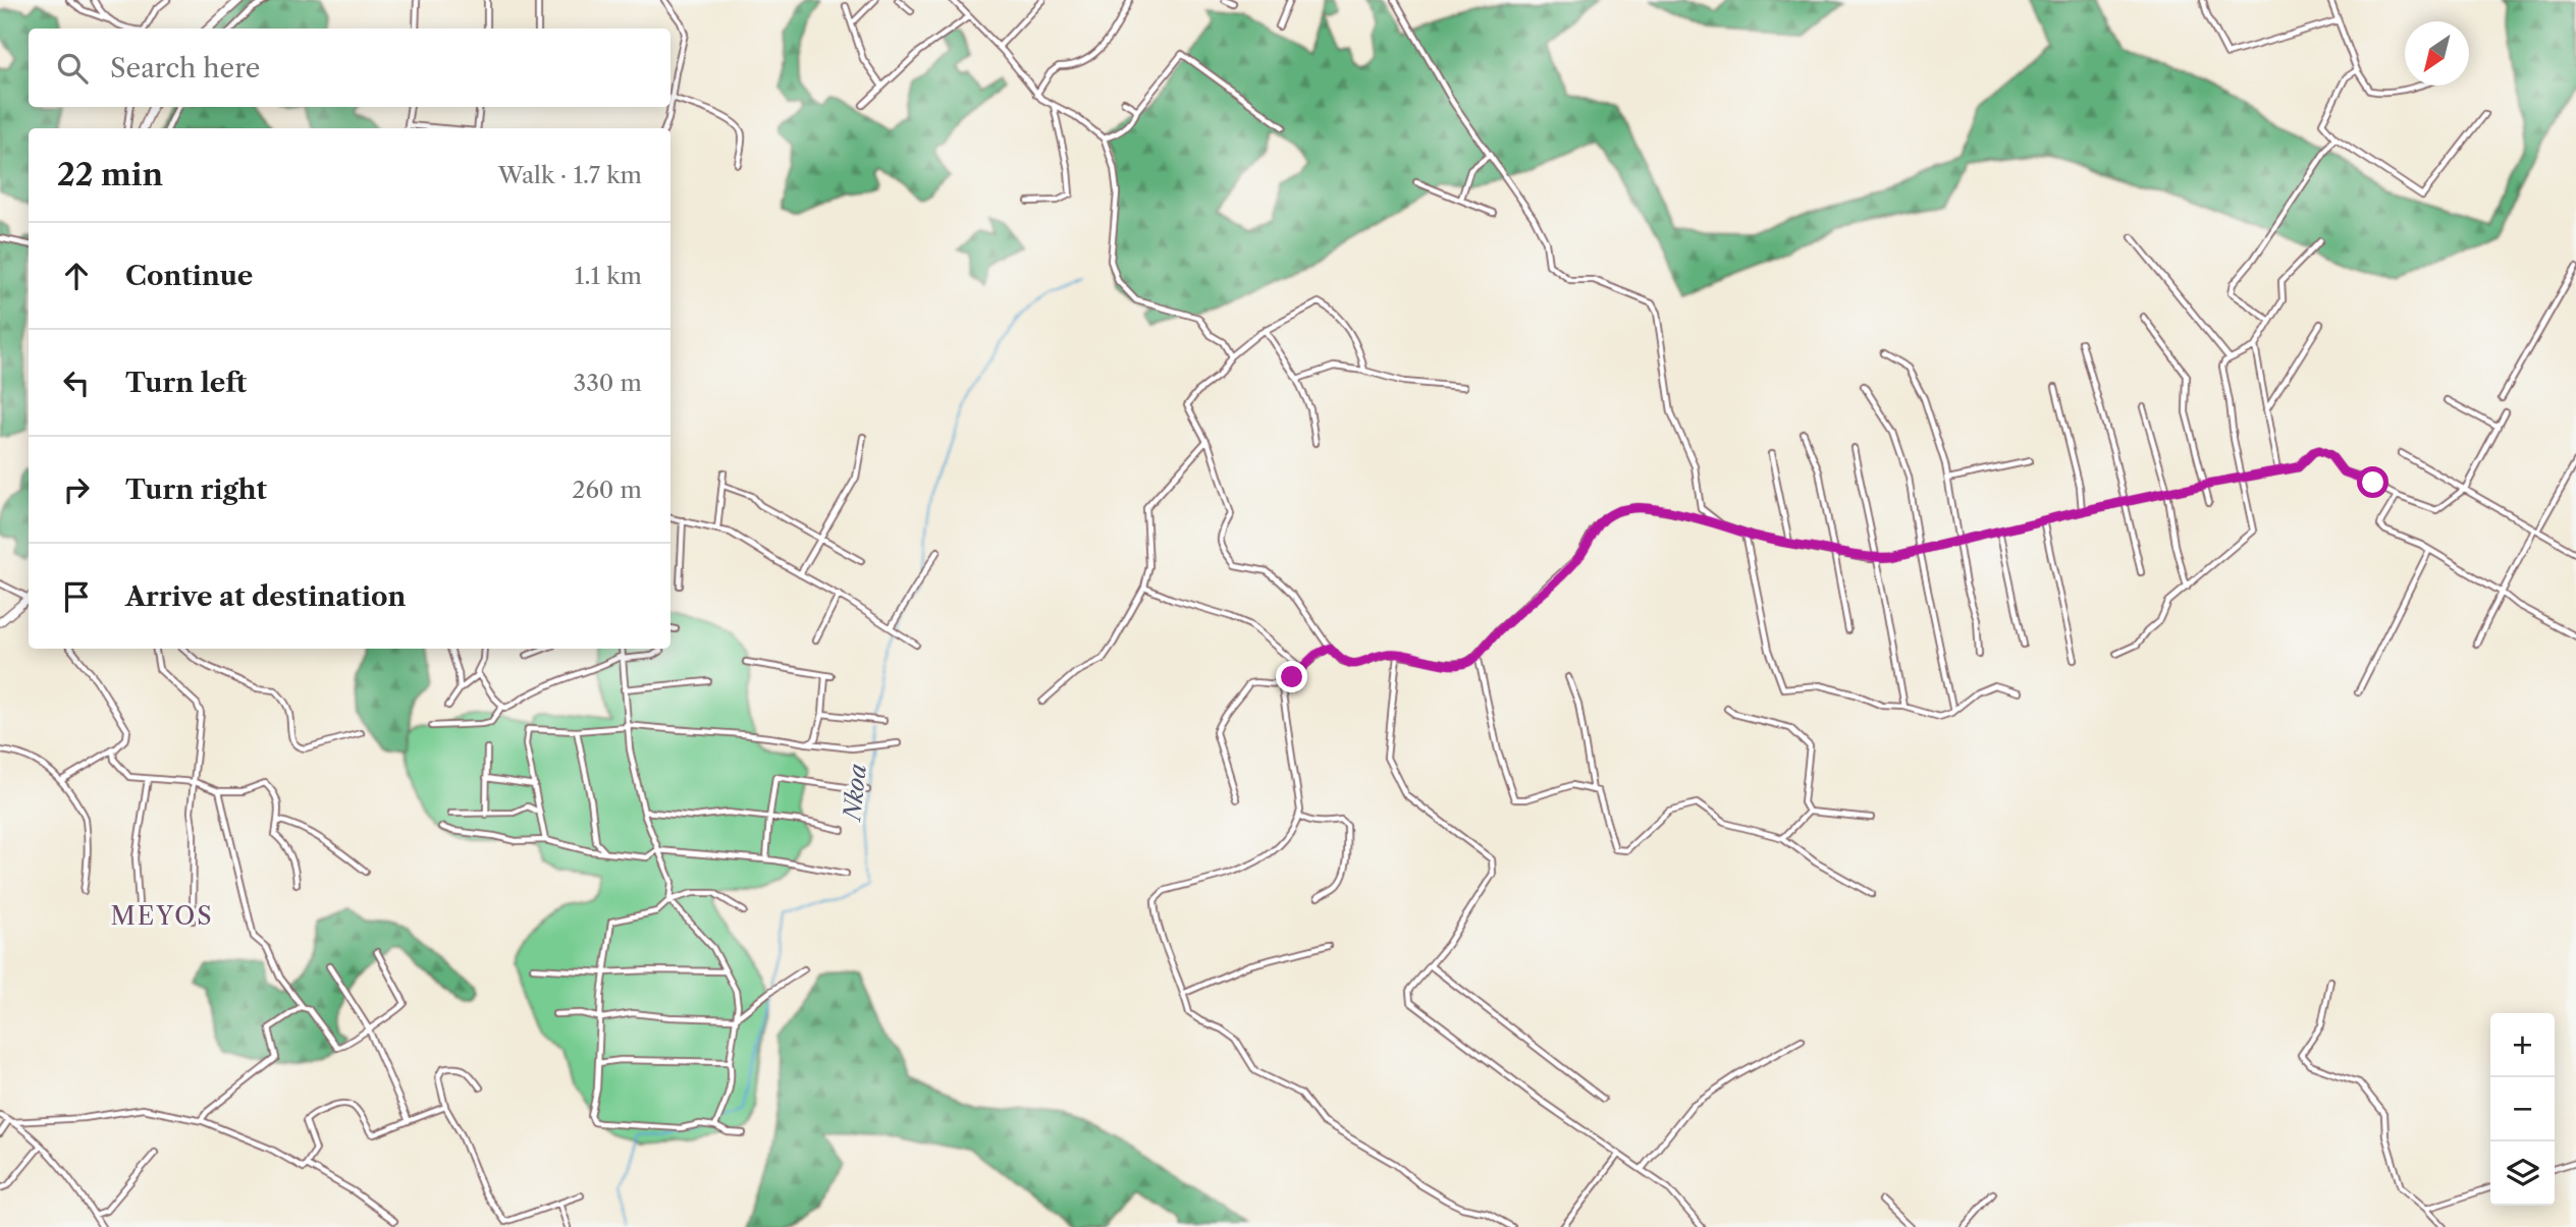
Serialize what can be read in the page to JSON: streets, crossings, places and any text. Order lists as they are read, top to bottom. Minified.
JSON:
{"districts":["MEYOS"],"water":["Nkoa"],"north":"bottom left","page":{"search":"Search here","heading":["22 min","Walk · 1.7 km"],"list":[["Continue","1.1 km"],["Turn left","330 m"],["Turn right","260 m"],"Arrive at destination"],"map_buttons":["+","−"]}}
